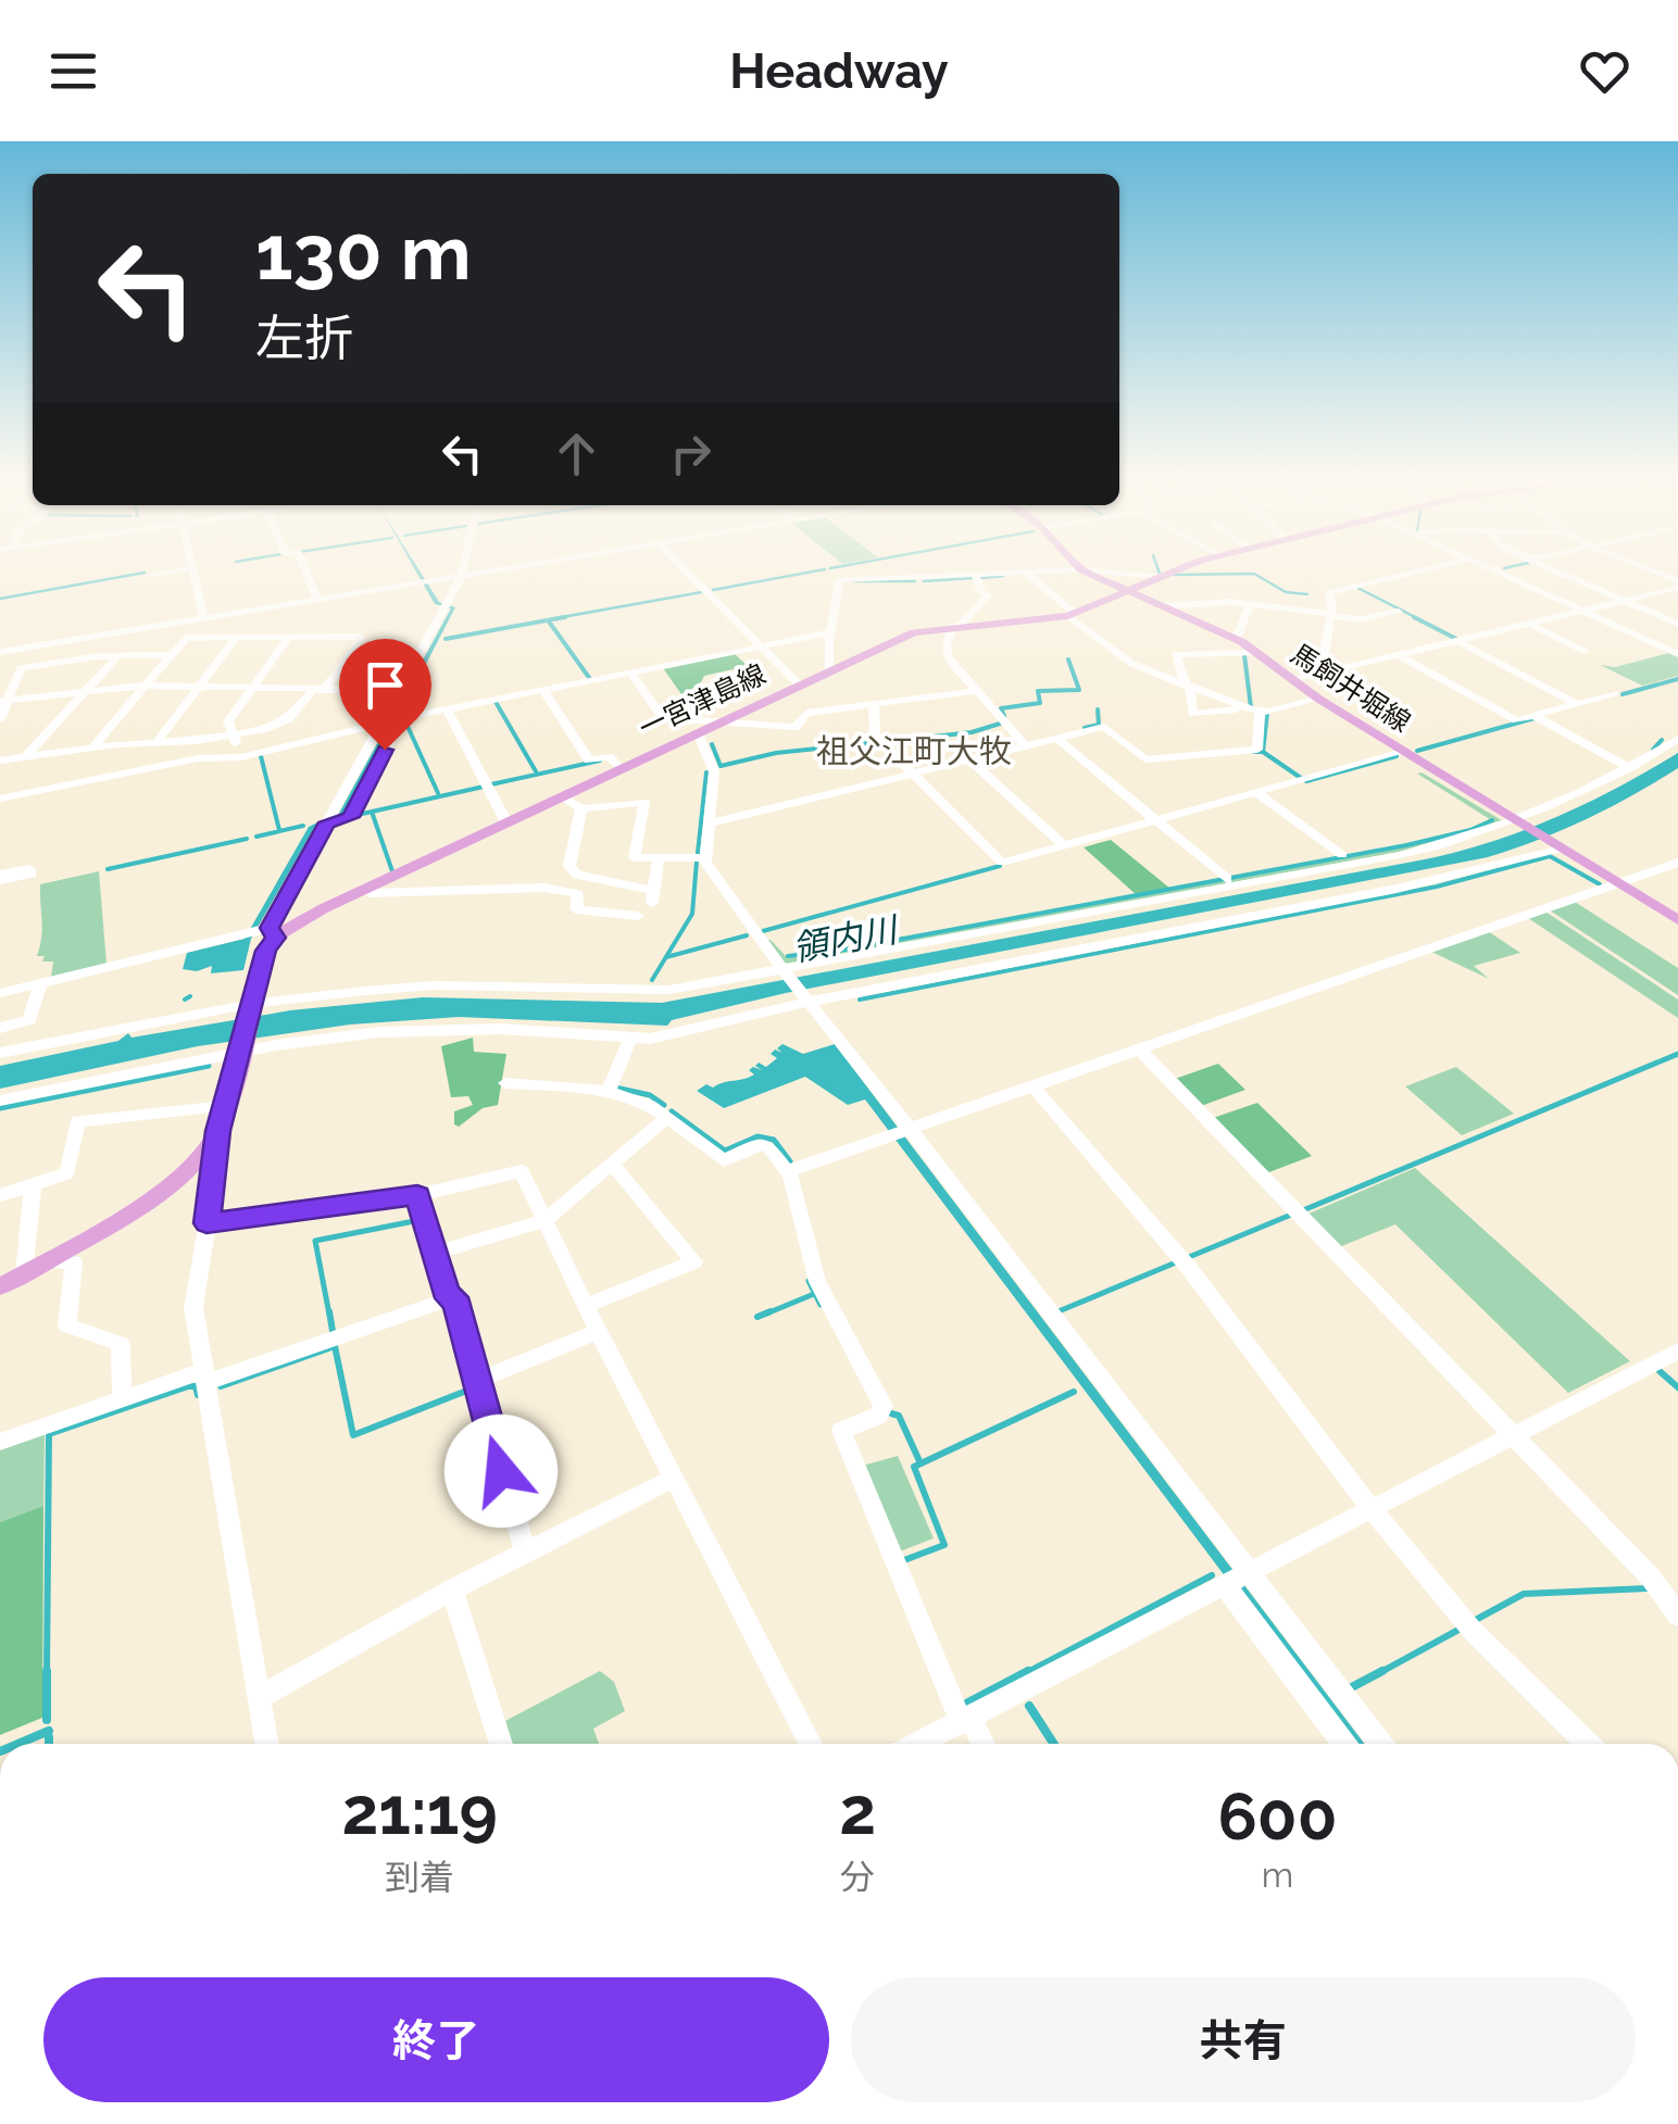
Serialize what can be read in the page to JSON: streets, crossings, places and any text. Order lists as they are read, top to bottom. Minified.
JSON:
{"streets":{"main road":["馬飼井堀線","一宮津島線"]},"crossings":[["馬飼井堀線","一宮津島線"]],"districts":["祖父江町大牧"],"water":["領内川"],"page":{"header":"Headway","turn":["130 m","左折"],"eta":["21:19","到着","2","分","600","m"],"buttons":["終了","共有"]}}
